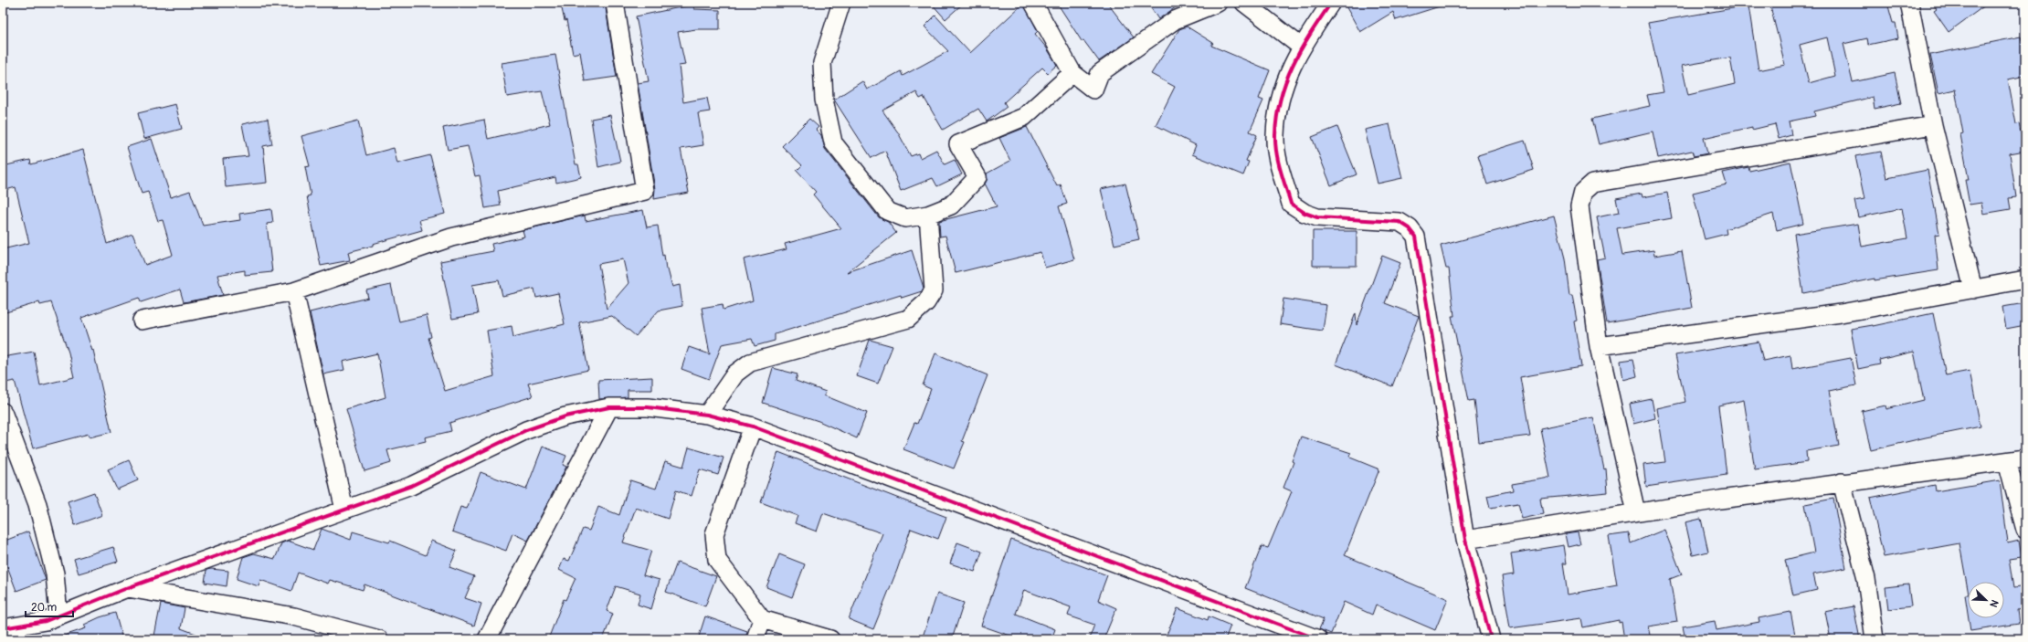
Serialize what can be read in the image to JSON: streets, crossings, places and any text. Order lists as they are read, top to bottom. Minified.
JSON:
{"scale_bar":"20 m","north":"bottom right"}
